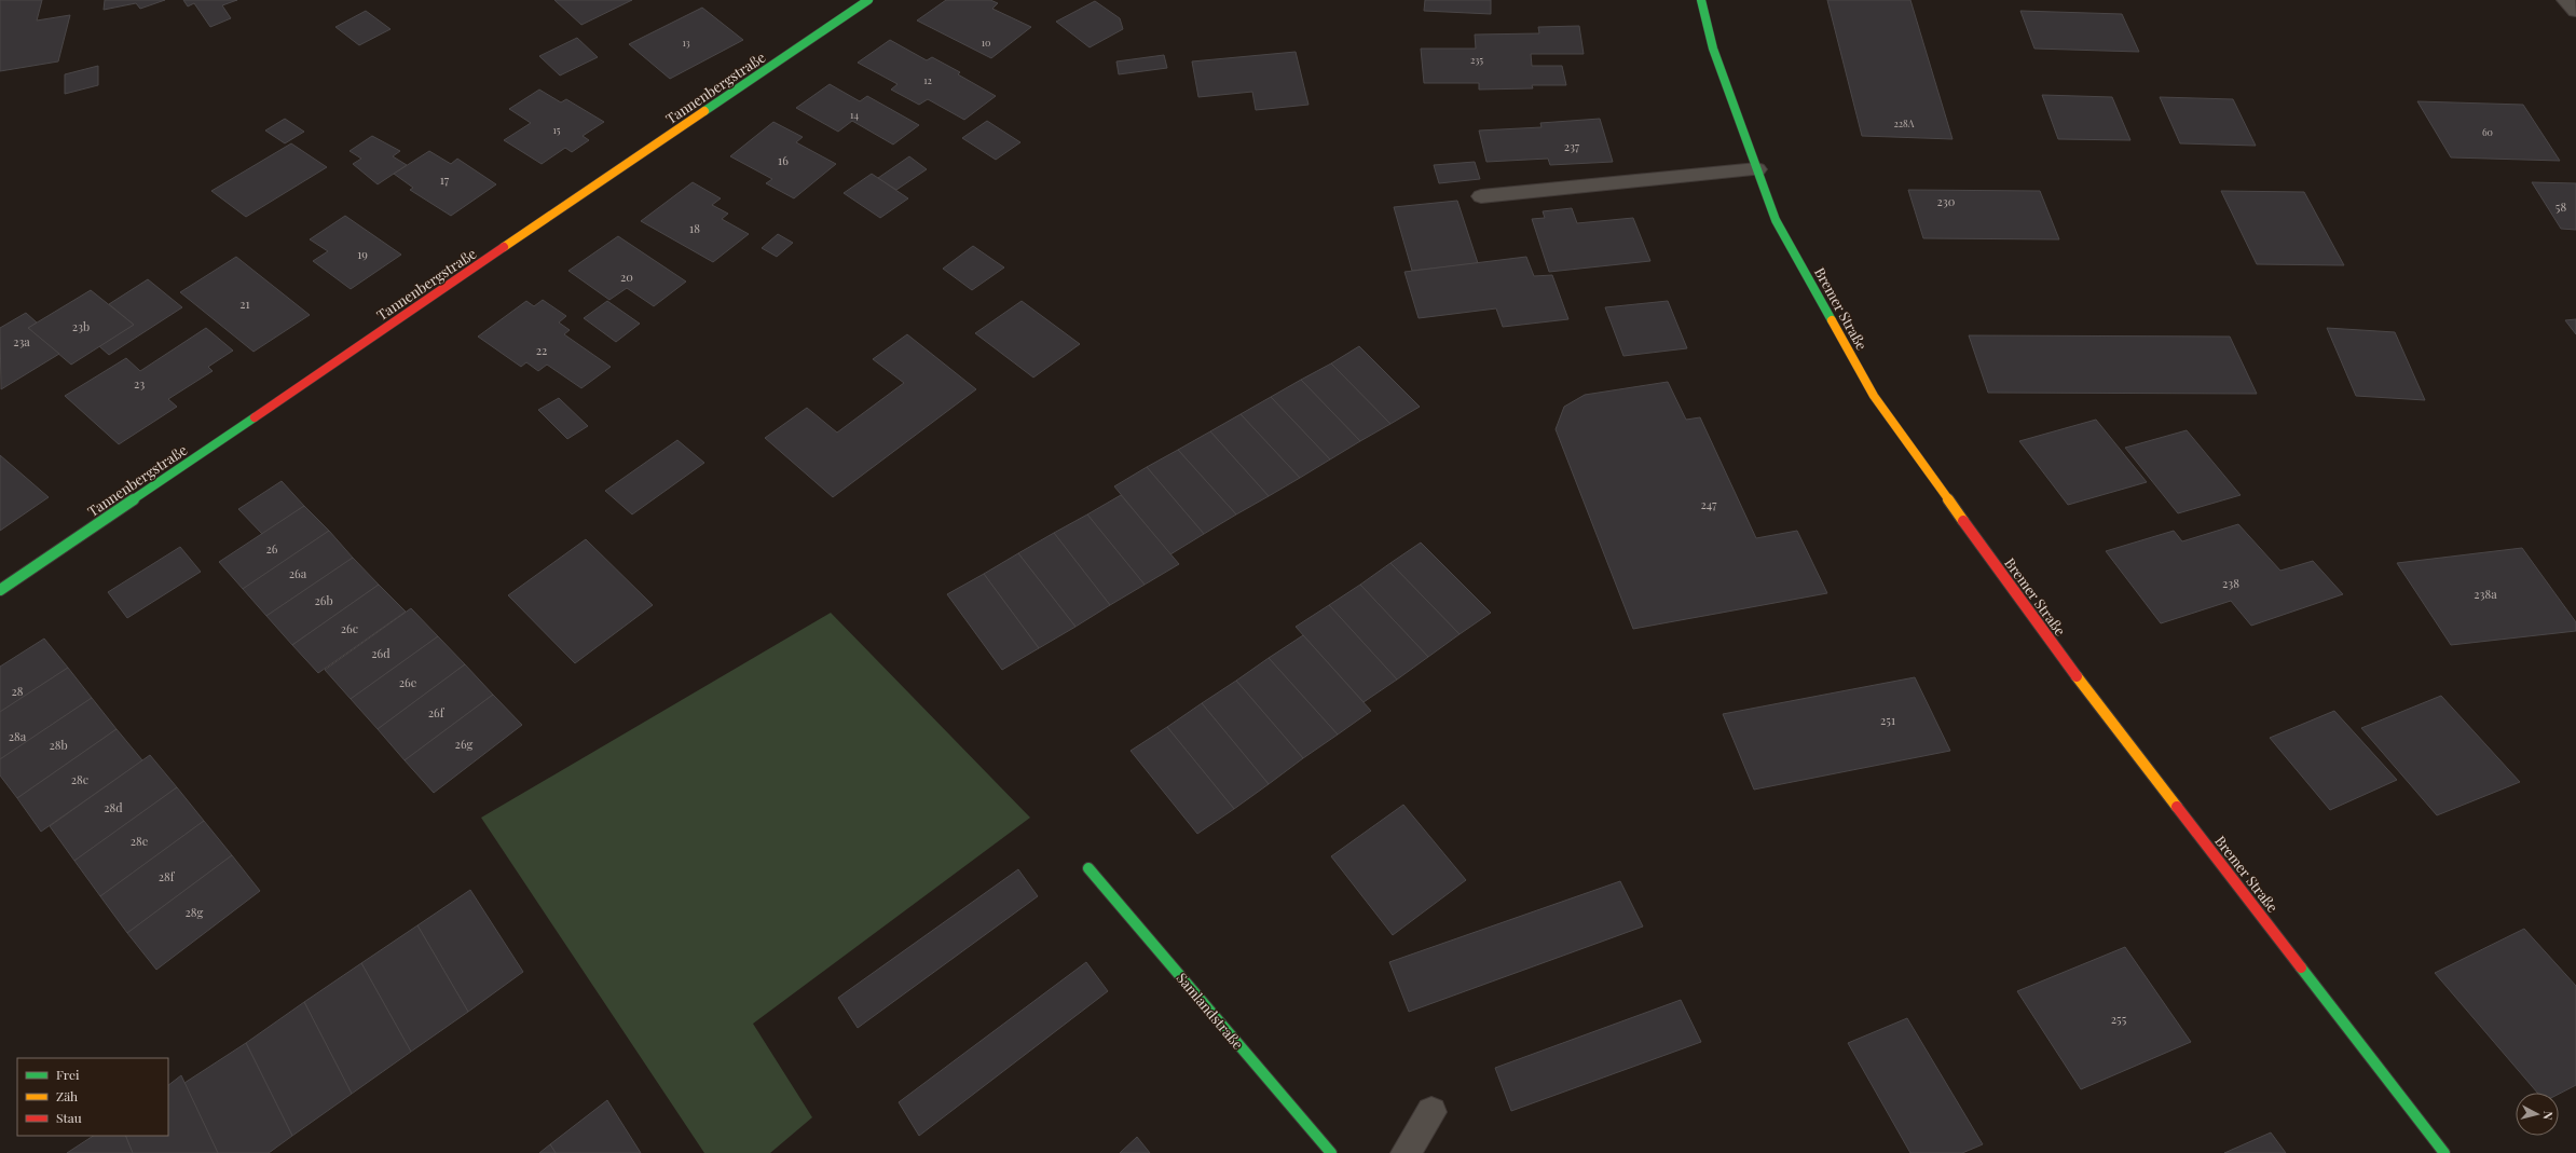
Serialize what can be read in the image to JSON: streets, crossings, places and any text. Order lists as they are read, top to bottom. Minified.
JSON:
{"streets":{"main road":["Tannenbergstraße","Bremer Straße","Samlandstraße"]},"house_numbers":["13","10","235","12","14","228A","15","60","237","16","17","230","58","18","19","20","21","23b","23a","22","23","247","26","26a","238","238a","26b","26c","26d","26e","28","26f","251","28a","26g","28b","28c","28d","28e","28f","28g","255"],"legend":["Frei","Zäh","Stau"],"north":"right"}
